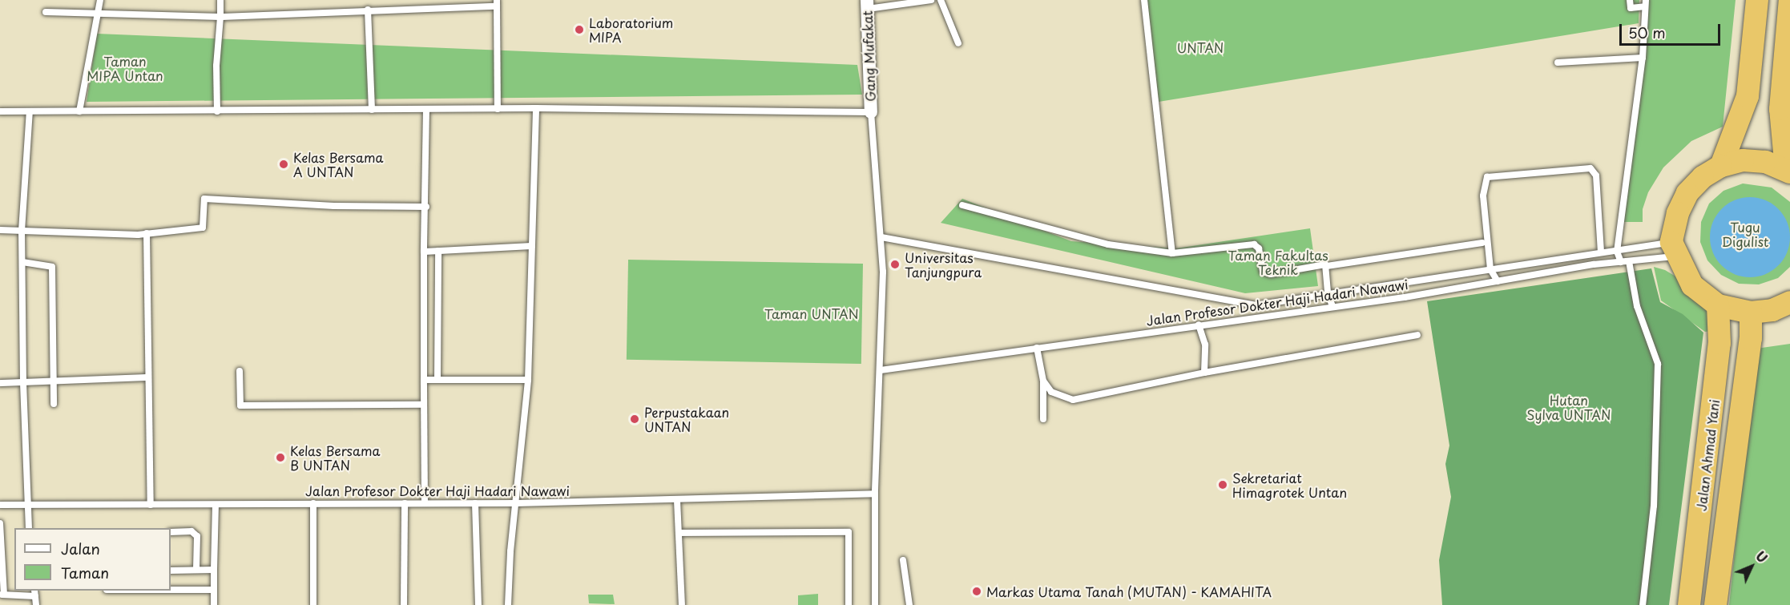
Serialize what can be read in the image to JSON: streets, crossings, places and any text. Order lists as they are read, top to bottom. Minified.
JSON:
{"streets":{"highway":["Jalan Ahmad Yani"],"street":["Gang Mufakat"],"lane":["Jalan Profesor Dokter Haji Hadari Nawawi"]},"parks":["UNTAN","Taman MIPA Untan","Tugu Digulist","Taman Fakultas Teknik","Taman UNTAN","Hutan Sylva UNTAN"],"places":["Laboratorium MIPA","Kelas Bersama A UNTAN","Universitas Tanjungpura","Perpustakaan UNTAN","Kelas Bersama B UNTAN","Sekretariat Himagrotek Untan","Markas Utama Tanah (MUTAN) - KAMAHITA"],"legend":["Jalan","Taman"],"scale_bar":"50 m","north":"top right"}
